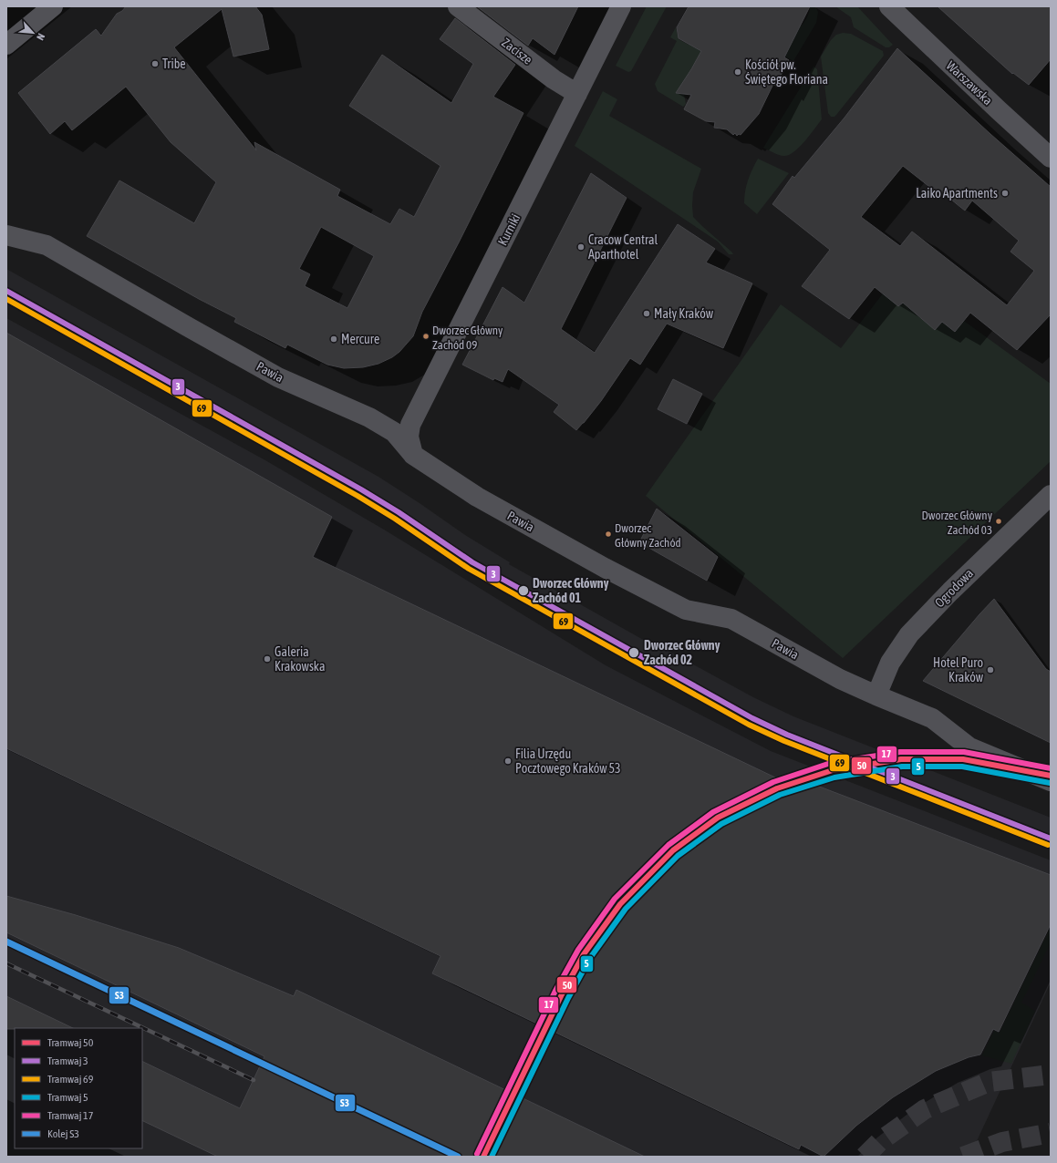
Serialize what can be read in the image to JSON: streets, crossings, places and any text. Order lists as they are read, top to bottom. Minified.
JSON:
{"streets":{"street":["Zacisze","Warszawska","Kurniki","Pawia","Ogrodowa"]},"crossings":[["Zacisze","Kurniki"],["Kurniki","Pawia"],["Pawia","Ogrodowa"]],"places":["Tribe","Kościół pw. Świętego Floriana","Laiko Apartments","Cracow Central Aparthotel","Mały Kraków","Dworzec Główny Zachód 09","Mercure","Dworzec Główny Zachód 03","Dworzec Główny Zachód","Dworzec Główny Zachód 01","Dworzec Główny Zachód 02","Galeria Krakowska","Hotel Puro Kraków","Filia Urzędu Pocztowego Kraków 53"],"lines":["tram line 3","tram line 69","tram line 17","tram line 50","tram line 5","rail line S3"],"legend":["Tramwaj 50","Tramwaj 3","Tramwaj 69","Tramwaj 5","Tramwaj 17","Kolej S3"],"north":"bottom right"}
